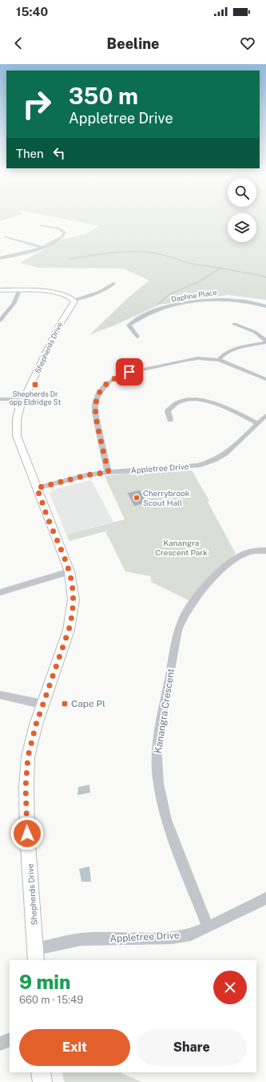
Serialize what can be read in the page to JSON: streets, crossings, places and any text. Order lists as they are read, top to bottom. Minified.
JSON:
{"streets":{"main road":["Shepherds Drive"],"street":["Daphne Place","Appletree Drive","Kanangra Crescent"]},"crossings":[["Shepherds Drive","Appletree Drive"],["Appletree Drive","Kanangra Crescent"]],"parks":["Kanangra Crescent Park"],"places":{"transit":["Shepherds Dr opp Eldridge St","Cape Pl"],"other":["Cherrybrook Scout Hall"]},"page":{"status":"15:40","header":"Beeline","turn":["350 m","Appletree Drive"],"then":"Then","heading":["9 min","660 m · 15:49"],"buttons":["Exit","Share"]}}
